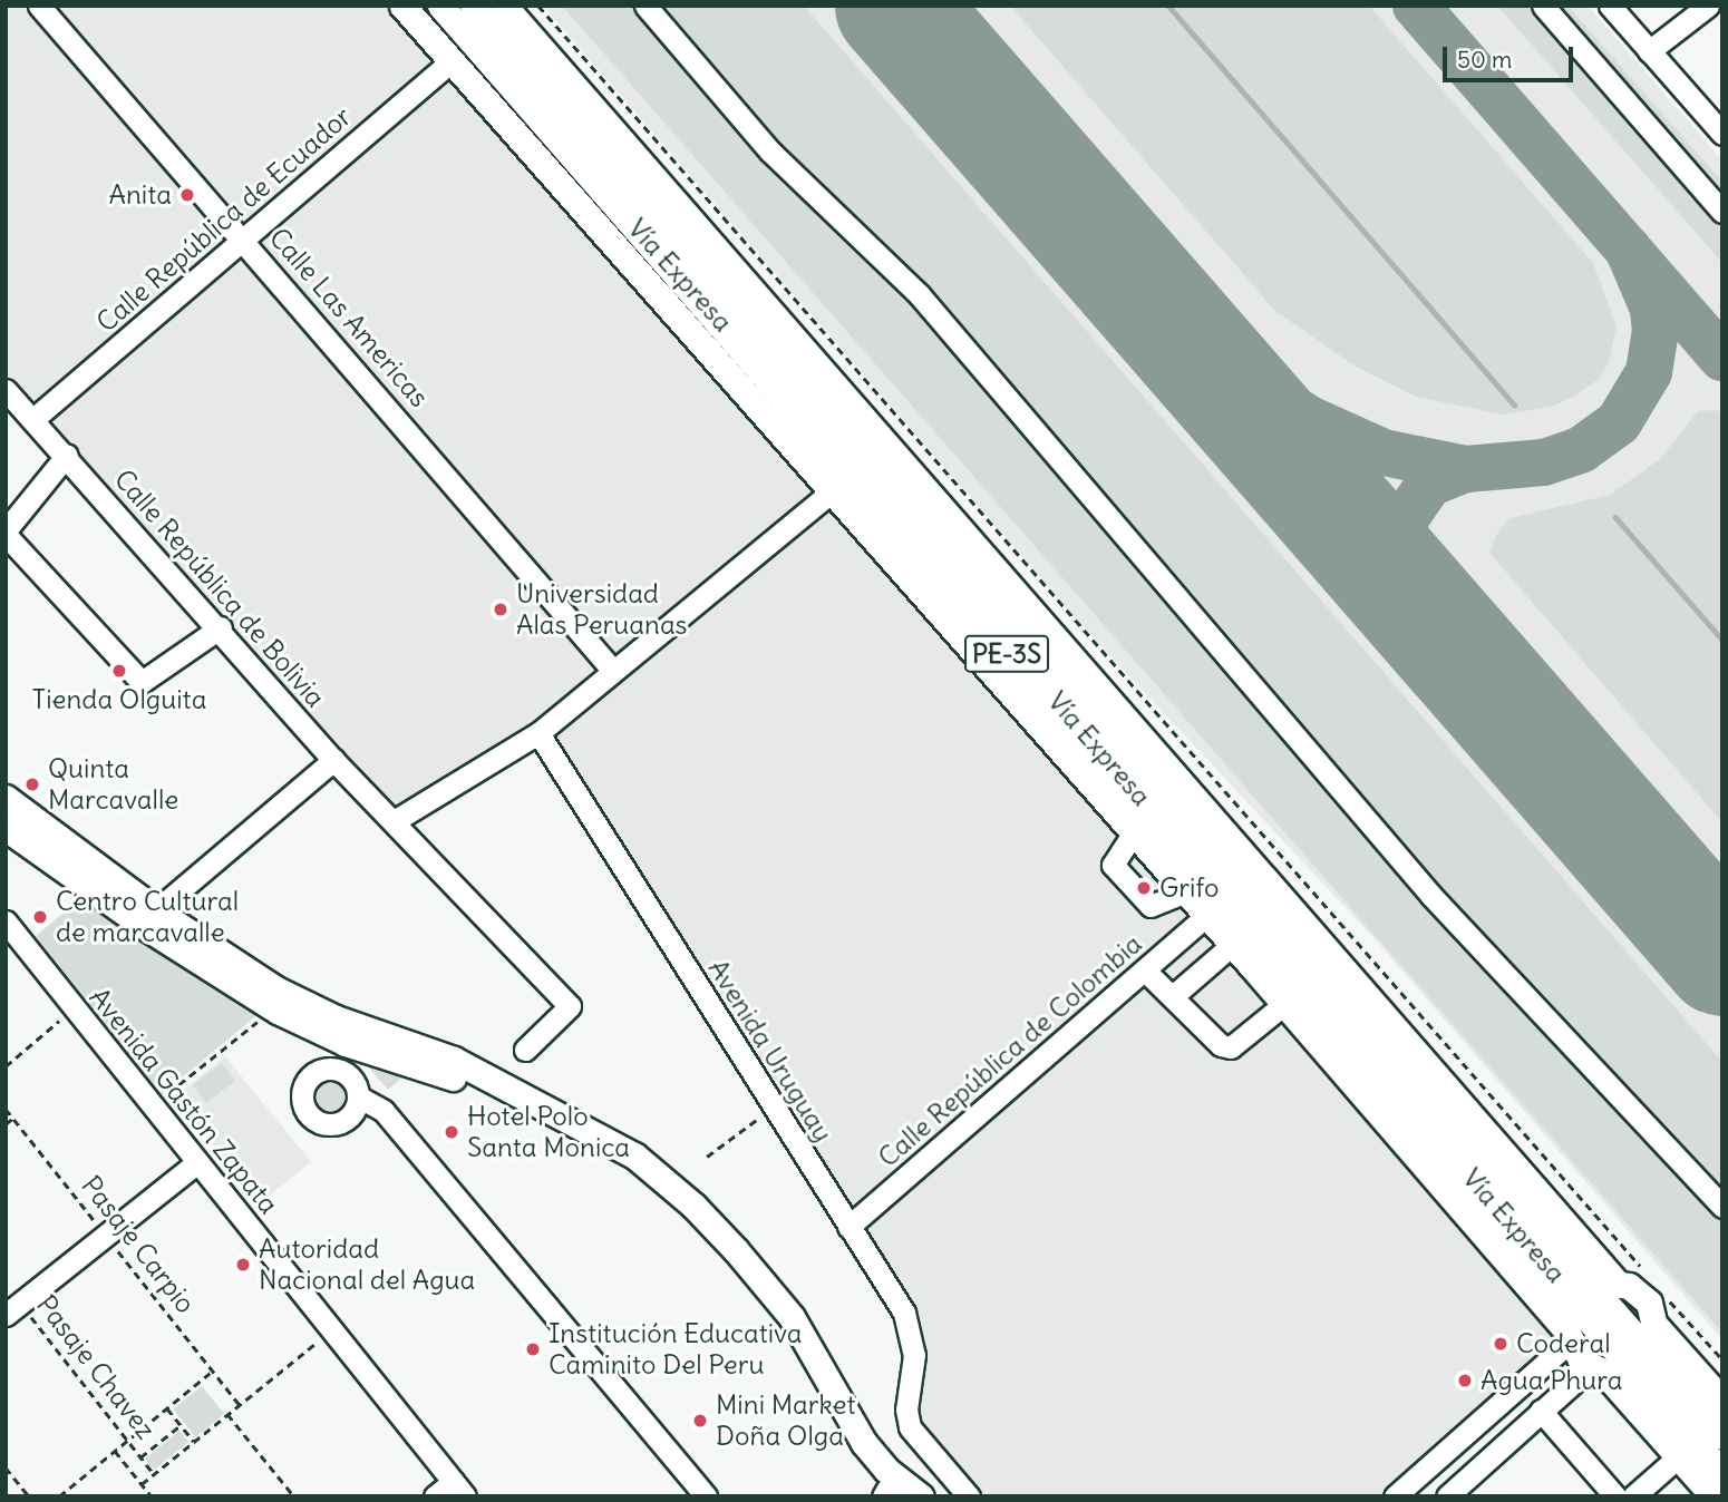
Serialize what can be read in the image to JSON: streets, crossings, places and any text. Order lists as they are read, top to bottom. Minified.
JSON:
{"streets":{"main road":["Vía Expresa","PE-3S"],"street":["Calle República de Ecuador","Calle Las Americas","Calle República de Bolivia","Avenida Uruguay","Calle República de Colombia","Avenida Gastón Zapata"],"path":["Pasaje Carpio","Pasaje Chavez"]},"crossings":[["Calle República de Ecuador","Vía Expresa"],["Calle República de Ecuador","Calle Las Americas"],["Calle República de Ecuador","Calle República de Bolivia"],["Vía Expresa","Calle República de Colombia"],["Avenida Uruguay","Calle República de Colombia"]],"places":["Anita","Universidad Alas Peruanas","Tienda Olguita","Quinta Marcavalle","Grifo","Centro Cultural de marcavalle","Hotel Polo Santa Monica","Autoridad Nacional del Agua","Coderal","Institución Educativa Caminito Del Peru","Agua Phura","Mini Market Doña Olga"],"scale_bar":"50 m"}
